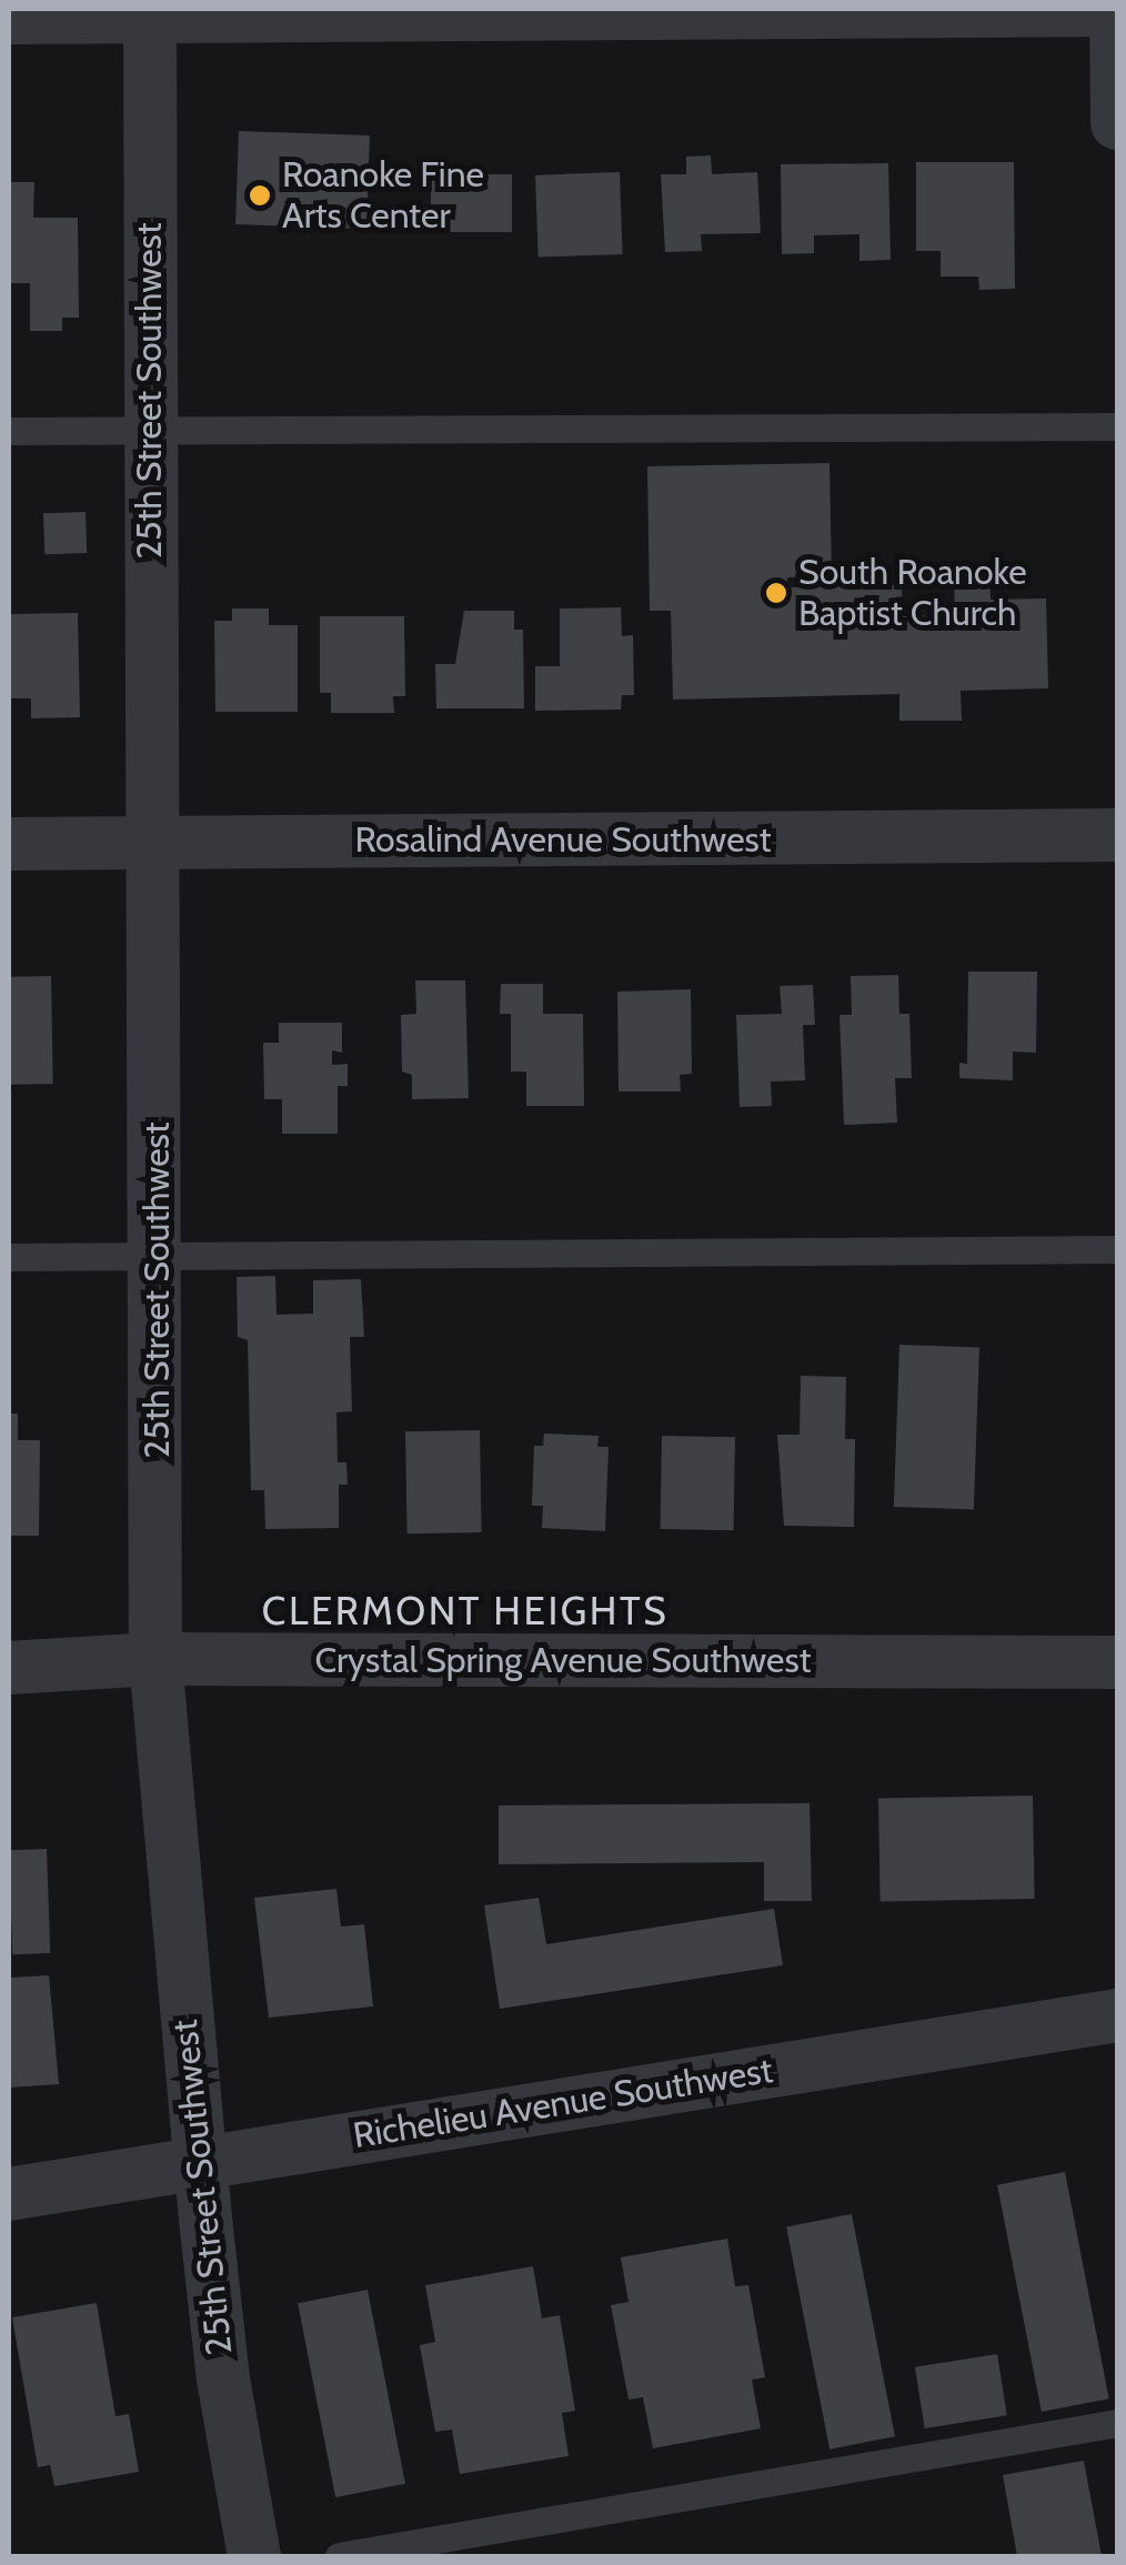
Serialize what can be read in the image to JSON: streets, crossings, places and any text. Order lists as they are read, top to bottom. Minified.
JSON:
{"streets":{"street":["25th Street Southwest","Rosalind Avenue Southwest","Crystal Spring Avenue Southwest","Richelieu Avenue Southwest"]},"crossings":[["25th Street Southwest","Rosalind Avenue Southwest"],["25th Street Southwest","Crystal Spring Avenue Southwest"],["25th Street Southwest","Richelieu Avenue Southwest"]],"districts":["CLERMONT HEIGHTS"],"places":["Roanoke Fine Arts Center","South Roanoke Baptist Church"]}
